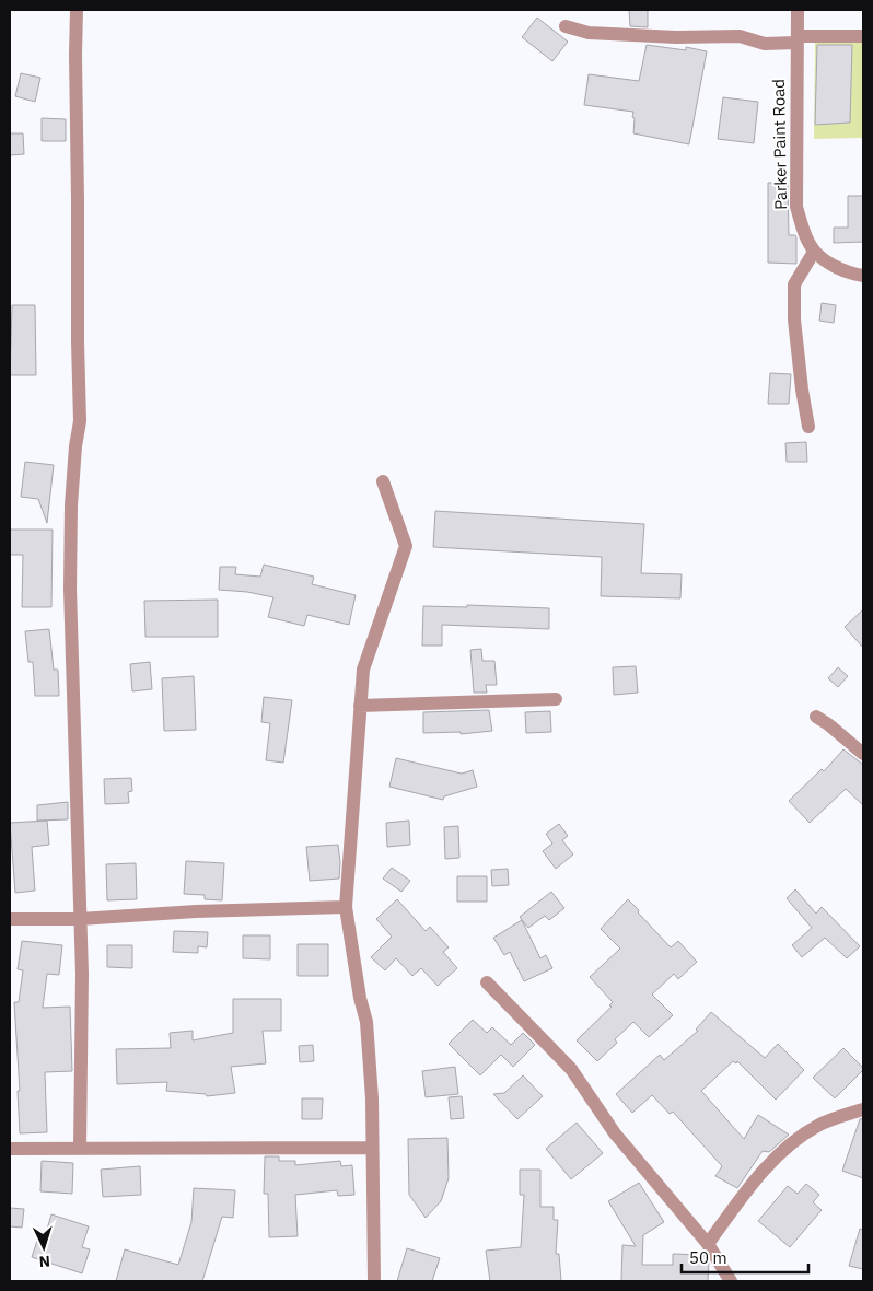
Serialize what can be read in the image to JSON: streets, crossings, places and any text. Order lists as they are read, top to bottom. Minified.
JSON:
{"streets":{"street":["Parker Paint Road"]},"scale_bar":"50 m","north":"bottom"}
